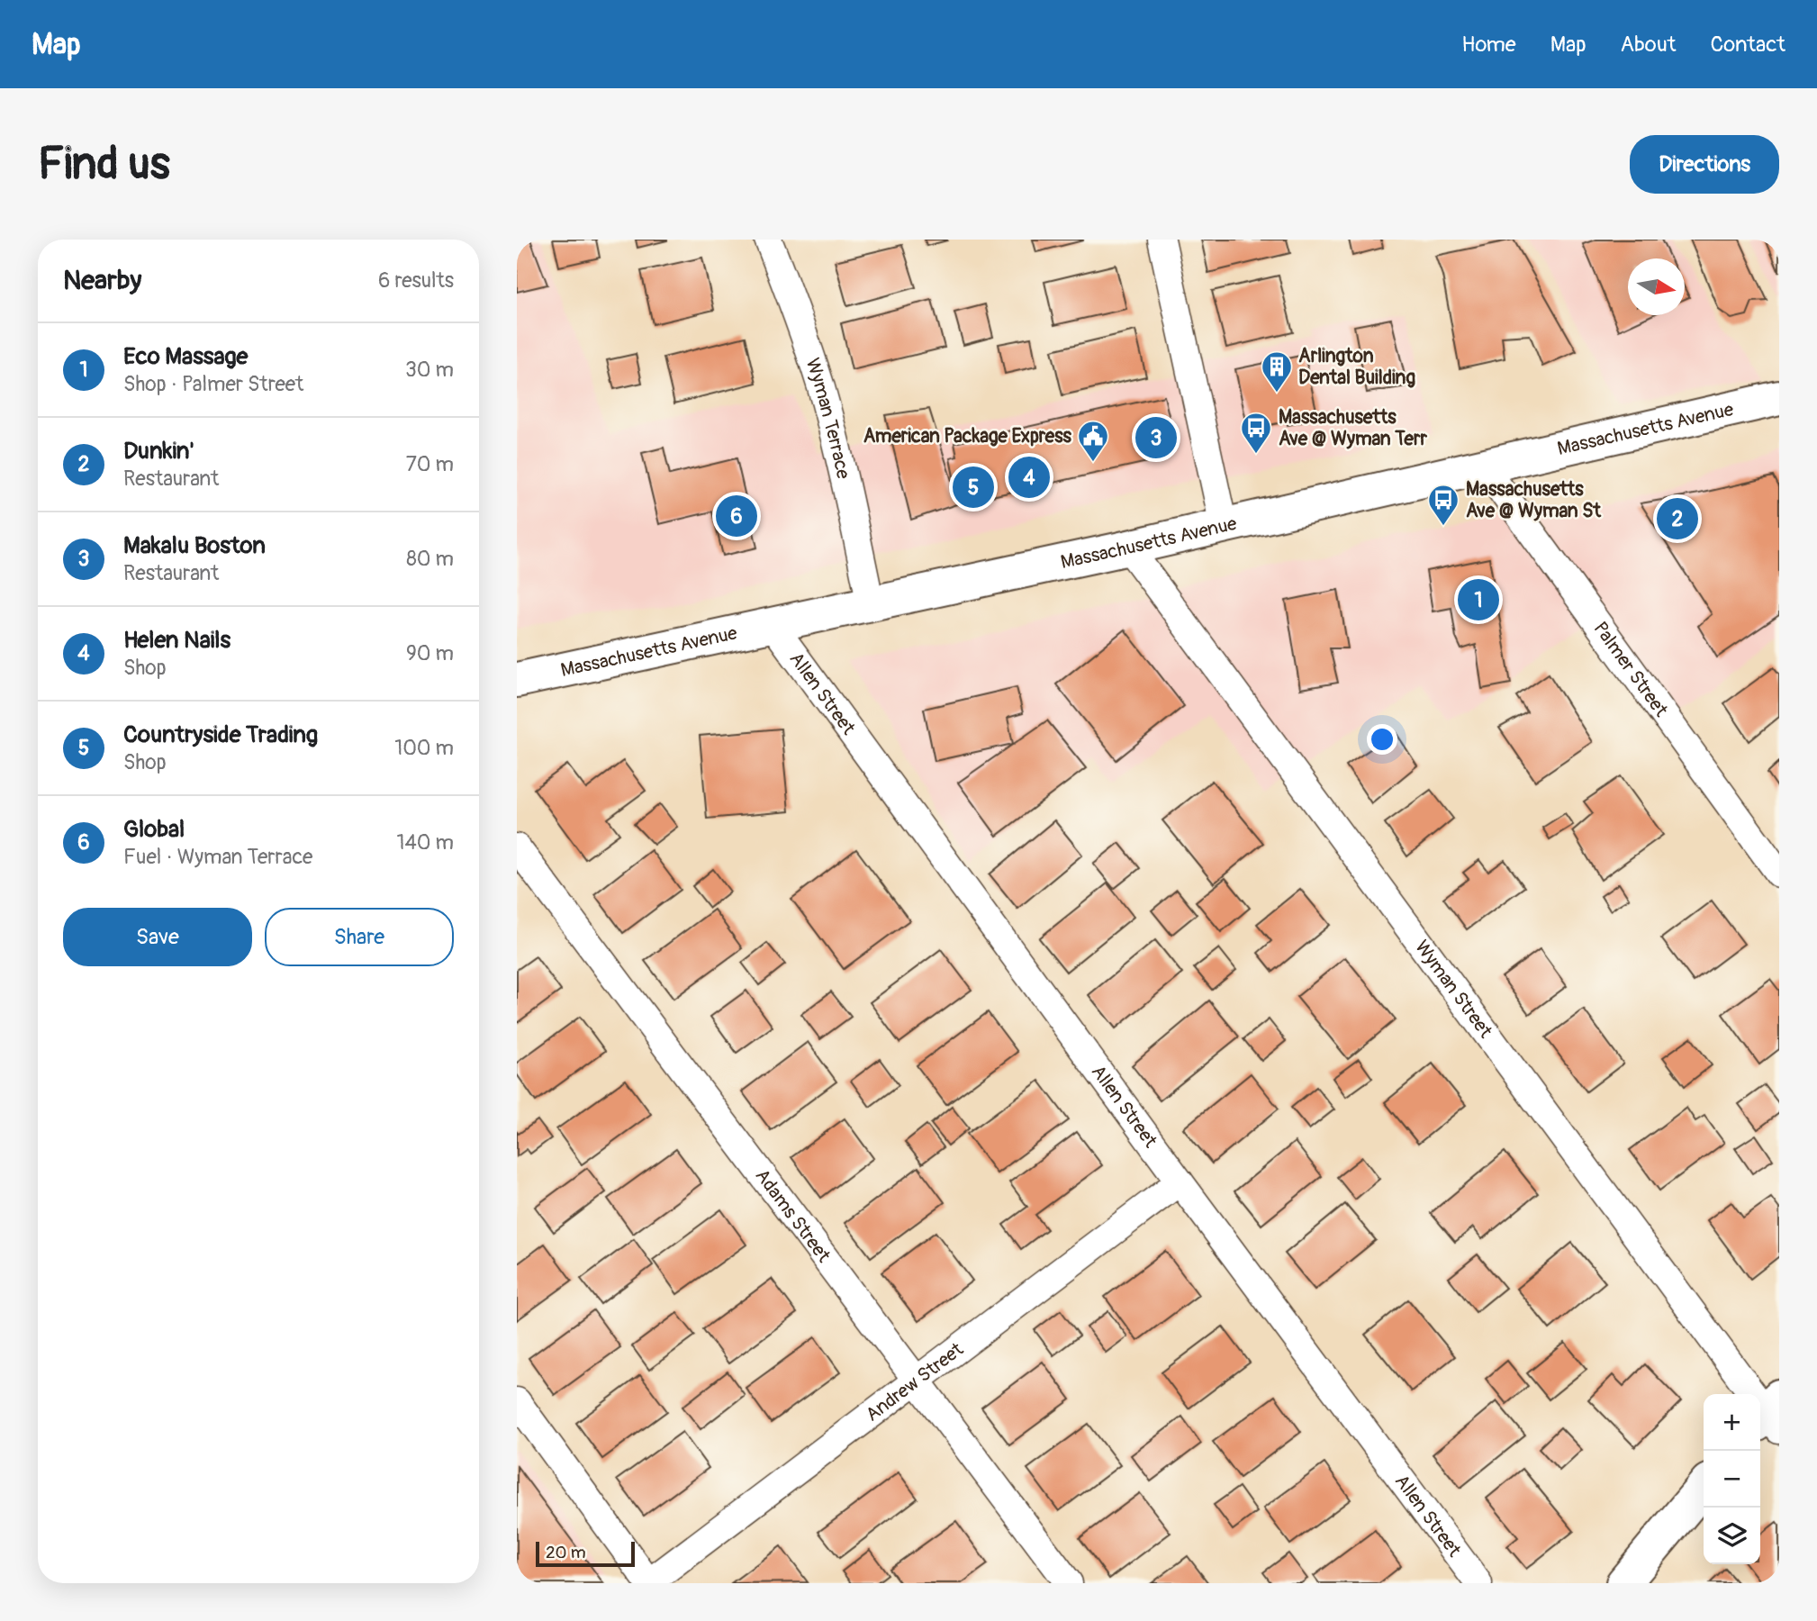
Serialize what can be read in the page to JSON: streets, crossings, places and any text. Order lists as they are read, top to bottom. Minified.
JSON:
{"streets":{"main road":["Massachusetts Avenue"],"street":["Wyman Terrace","Palmer Street","Allen Street","Wyman Street","Adams Street","Andrew Street"]},"crossings":[["Wyman Terrace","Massachusetts Avenue"],["Massachusetts Avenue","Palmer Street"],["Massachusetts Avenue","Allen Street"],["Massachusetts Avenue","Wyman Street"],["Allen Street","Andrew Street"],["Adams Street","Andrew Street"]],"places":{"building":["Arlington Dental Building"],"bus stop":["Massachusetts Ave @ Wyman Terr","Massachusetts Ave @ Wyman St"],"public building":["American Package Express"]},"scale_bar":"20 m","north":"right","page":{"header":"Map","nav":["Home","Map","About","Contact"],"buttons":["Directions",["Save","Share"]],"title":"Find us","heading":["Nearby","6 results"],"list":[{"mark":"1","name":"Eco Massage","note":"Shop · Palmer Street","value":"30 m"},{"mark":"2","name":"Dunkin'","note":"Restaurant","value":"70 m"},{"mark":"3","name":"Makalu Boston","note":"Restaurant","value":"80 m"},{"mark":"4","name":"Helen Nails","note":"Shop","value":"90 m"},{"mark":"5","name":"Countryside Trading","note":"Shop","value":"100 m"},{"mark":"6","name":"Global","note":"Fuel · Wyman Terrace","value":"140 m"}],"pins":["3","4","5","6","2","1"],"map_buttons":["+","−"],"scale":"20 m"}}
